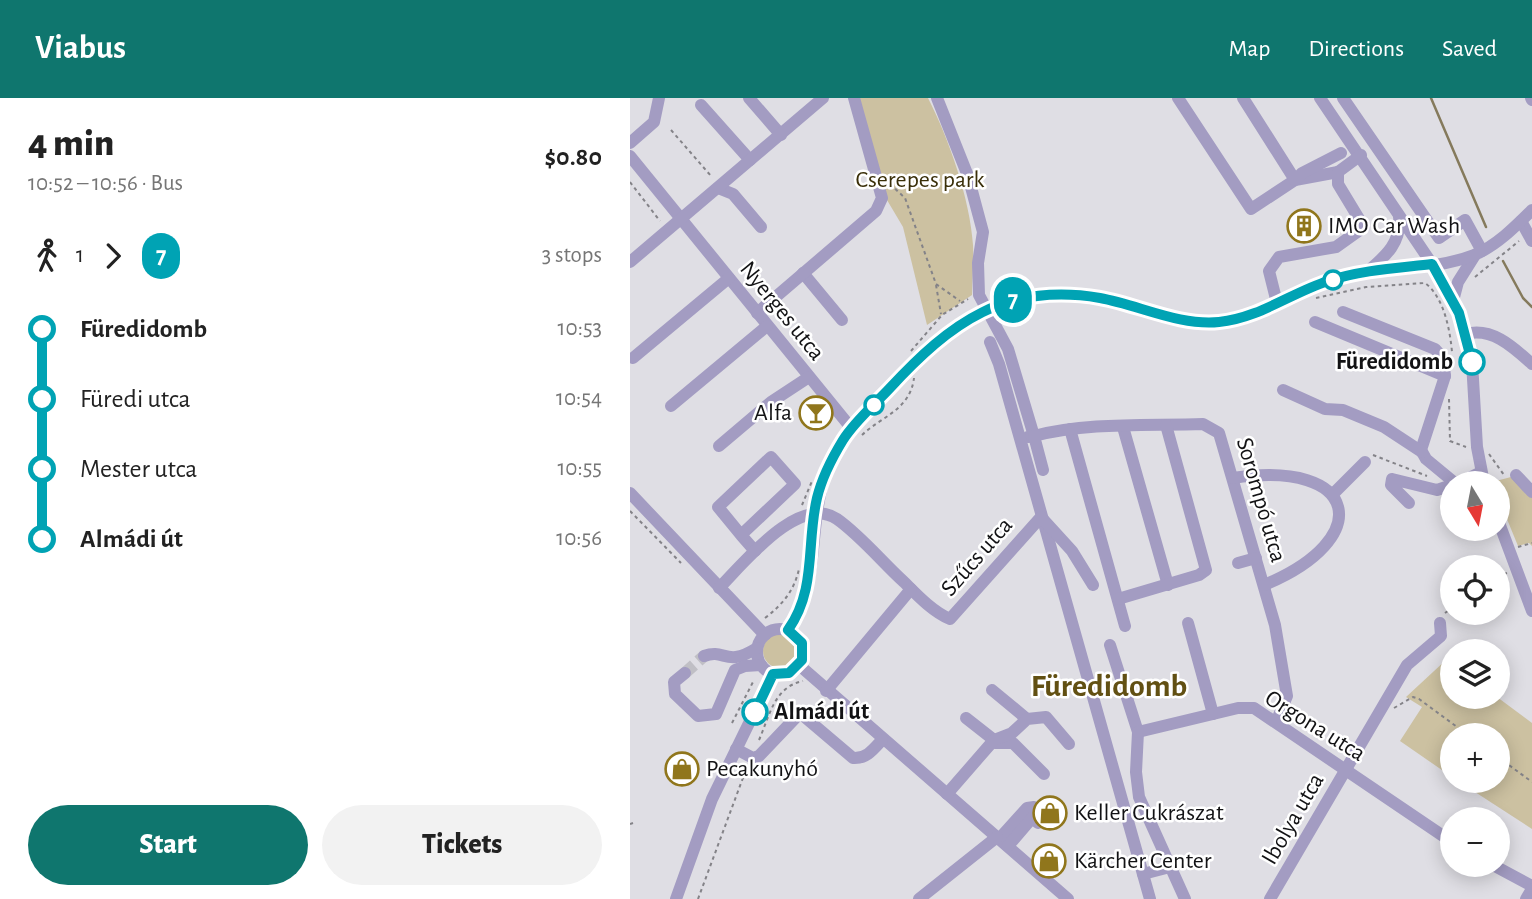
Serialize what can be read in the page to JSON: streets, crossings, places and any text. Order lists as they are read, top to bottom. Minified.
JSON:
{"streets":{"street":["Nyerges utca","Sorompó utca","Szűcs utca","Orgona utca","Ibolya utca"]},"crossings":[["Sorompó utca","Orgona utca"],["Orgona utca","Ibolya utca"]],"districts":["Füredidomb"],"parks":["Cserepes park"],"places":{"building":["IMO Car Wash"],"other":["Füredidomb","Almádi út"],"bar":["Alfa"],"shop":["Pecakunyhó","Keller Cukrászat","Kärcher Center"]},"lines":["bus line 7"],"north":"bottom","page":{"header":"Viabus","nav":["Map","Directions","Saved"],"heading":["4 min","10:52 – 10:56 · Bus","$0.80"],"on_map":"7","legs":["1","7","3 stops"],"list":[{"name":"Füredidomb","value":"10:53"},{"name":"Füredi utca","value":"10:54"},{"name":"Mester utca","value":"10:55"},{"name":"Almádi út","value":"10:56"}],"map_buttons":["+","−"],"buttons":["Start","Tickets"]}}
